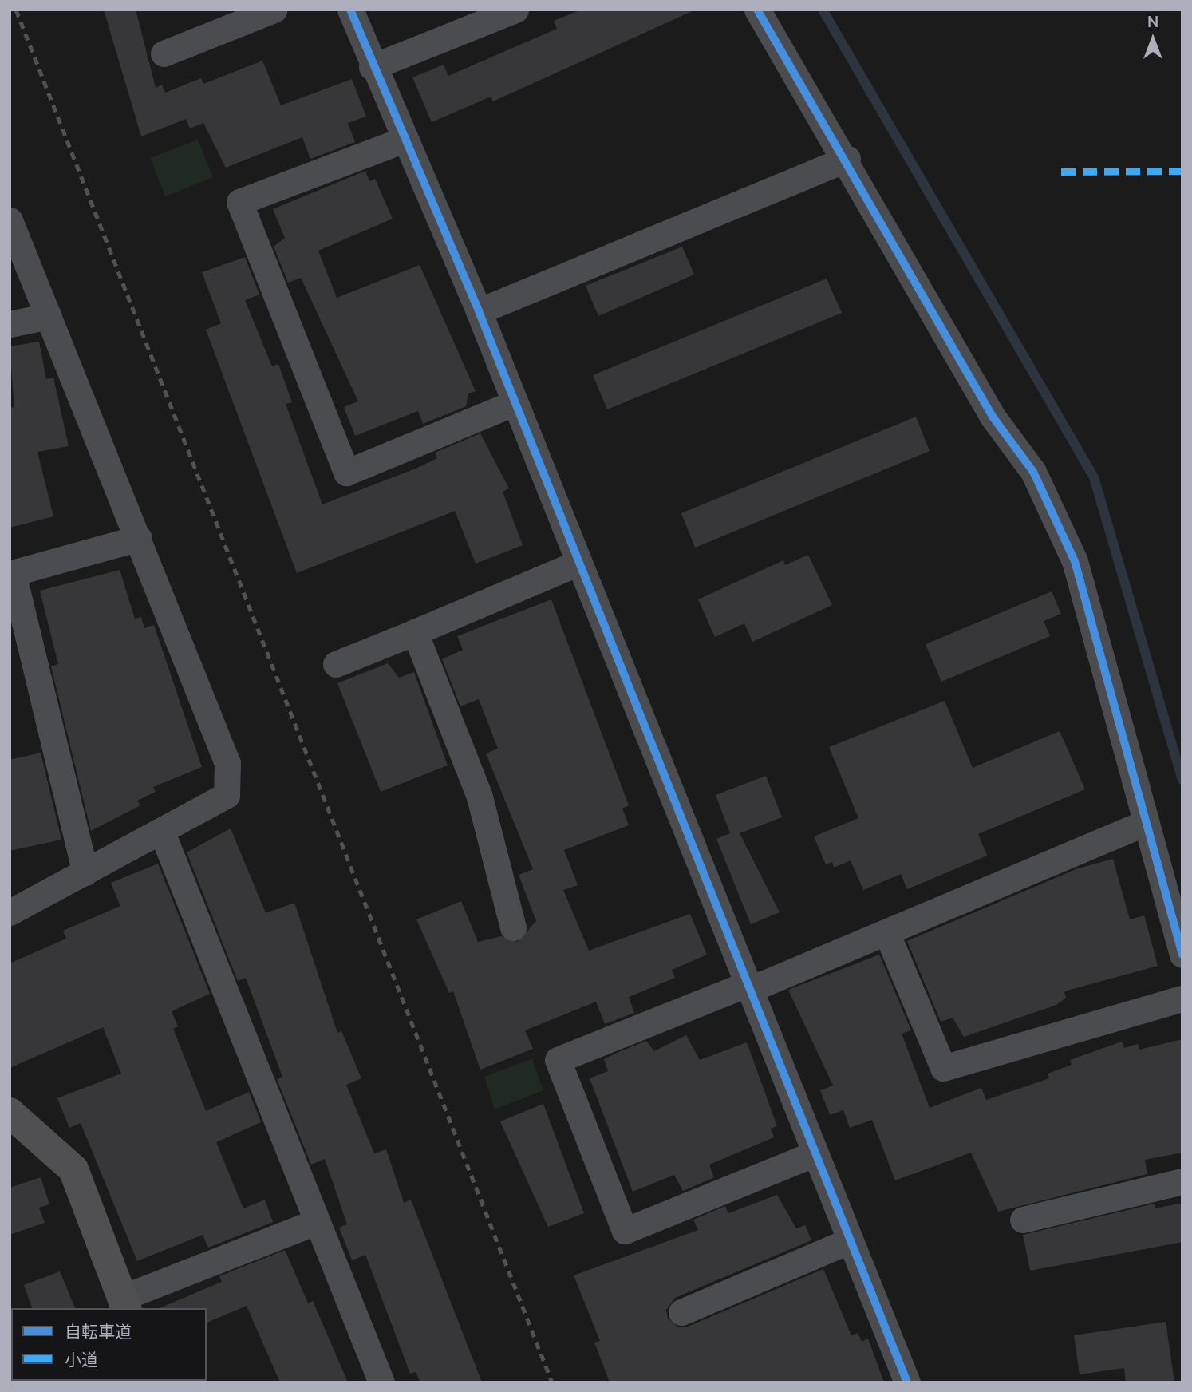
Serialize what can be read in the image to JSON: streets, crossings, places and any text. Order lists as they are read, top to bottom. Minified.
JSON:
{"legend":["自転車道","小道"],"north":"top"}
